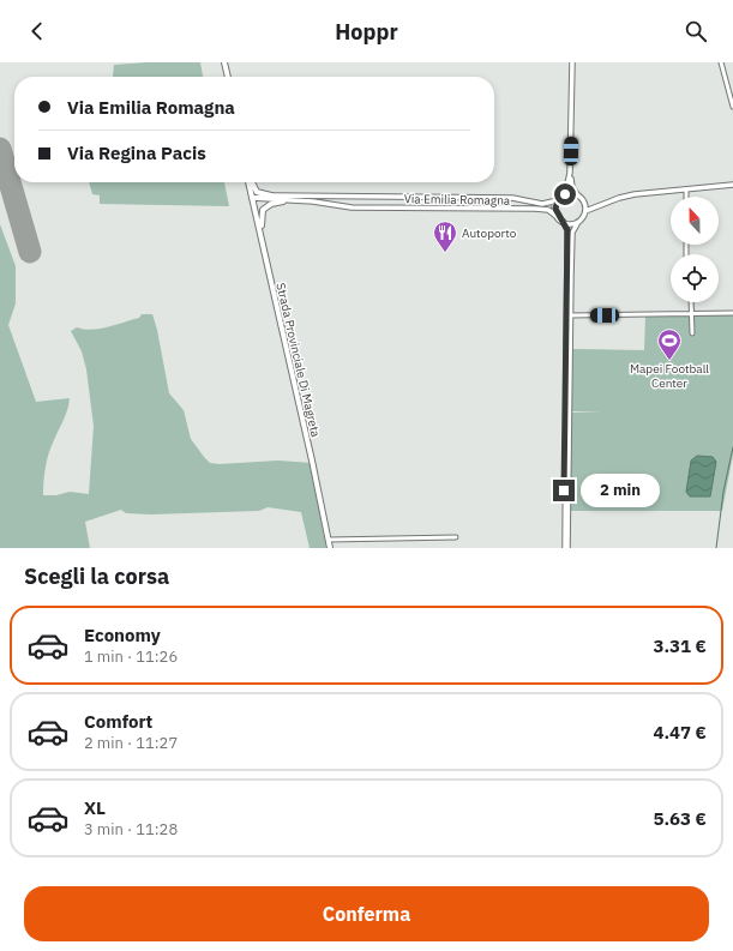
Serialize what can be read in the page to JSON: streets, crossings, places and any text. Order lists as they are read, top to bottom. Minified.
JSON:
{"streets":{"main road":["Strada Provinciale Di Magreta"],"street":["Via Emilia Romagna"]},"crossings":[["Via Emilia Romagna","Strada Provinciale Di Magreta"]],"places":{"restaurant":["Autoporto"],"sports":["Mapei Football Center"]},"north":"top","page":{"header":"Hoppr","banner":["Via Emilia Romagna","Via Regina Pacis"],"bubble":"2 min","heading":"Scegli la corsa","list":[{"name":"Economy","note":"1 min · 11:26","value":"3.31 €"},{"name":"Comfort","note":"2 min · 11:27","value":"4.47 €"},{"name":"XL","note":"3 min · 11:28","value":"5.63 €"}],"buttons":"Conferma"}}
